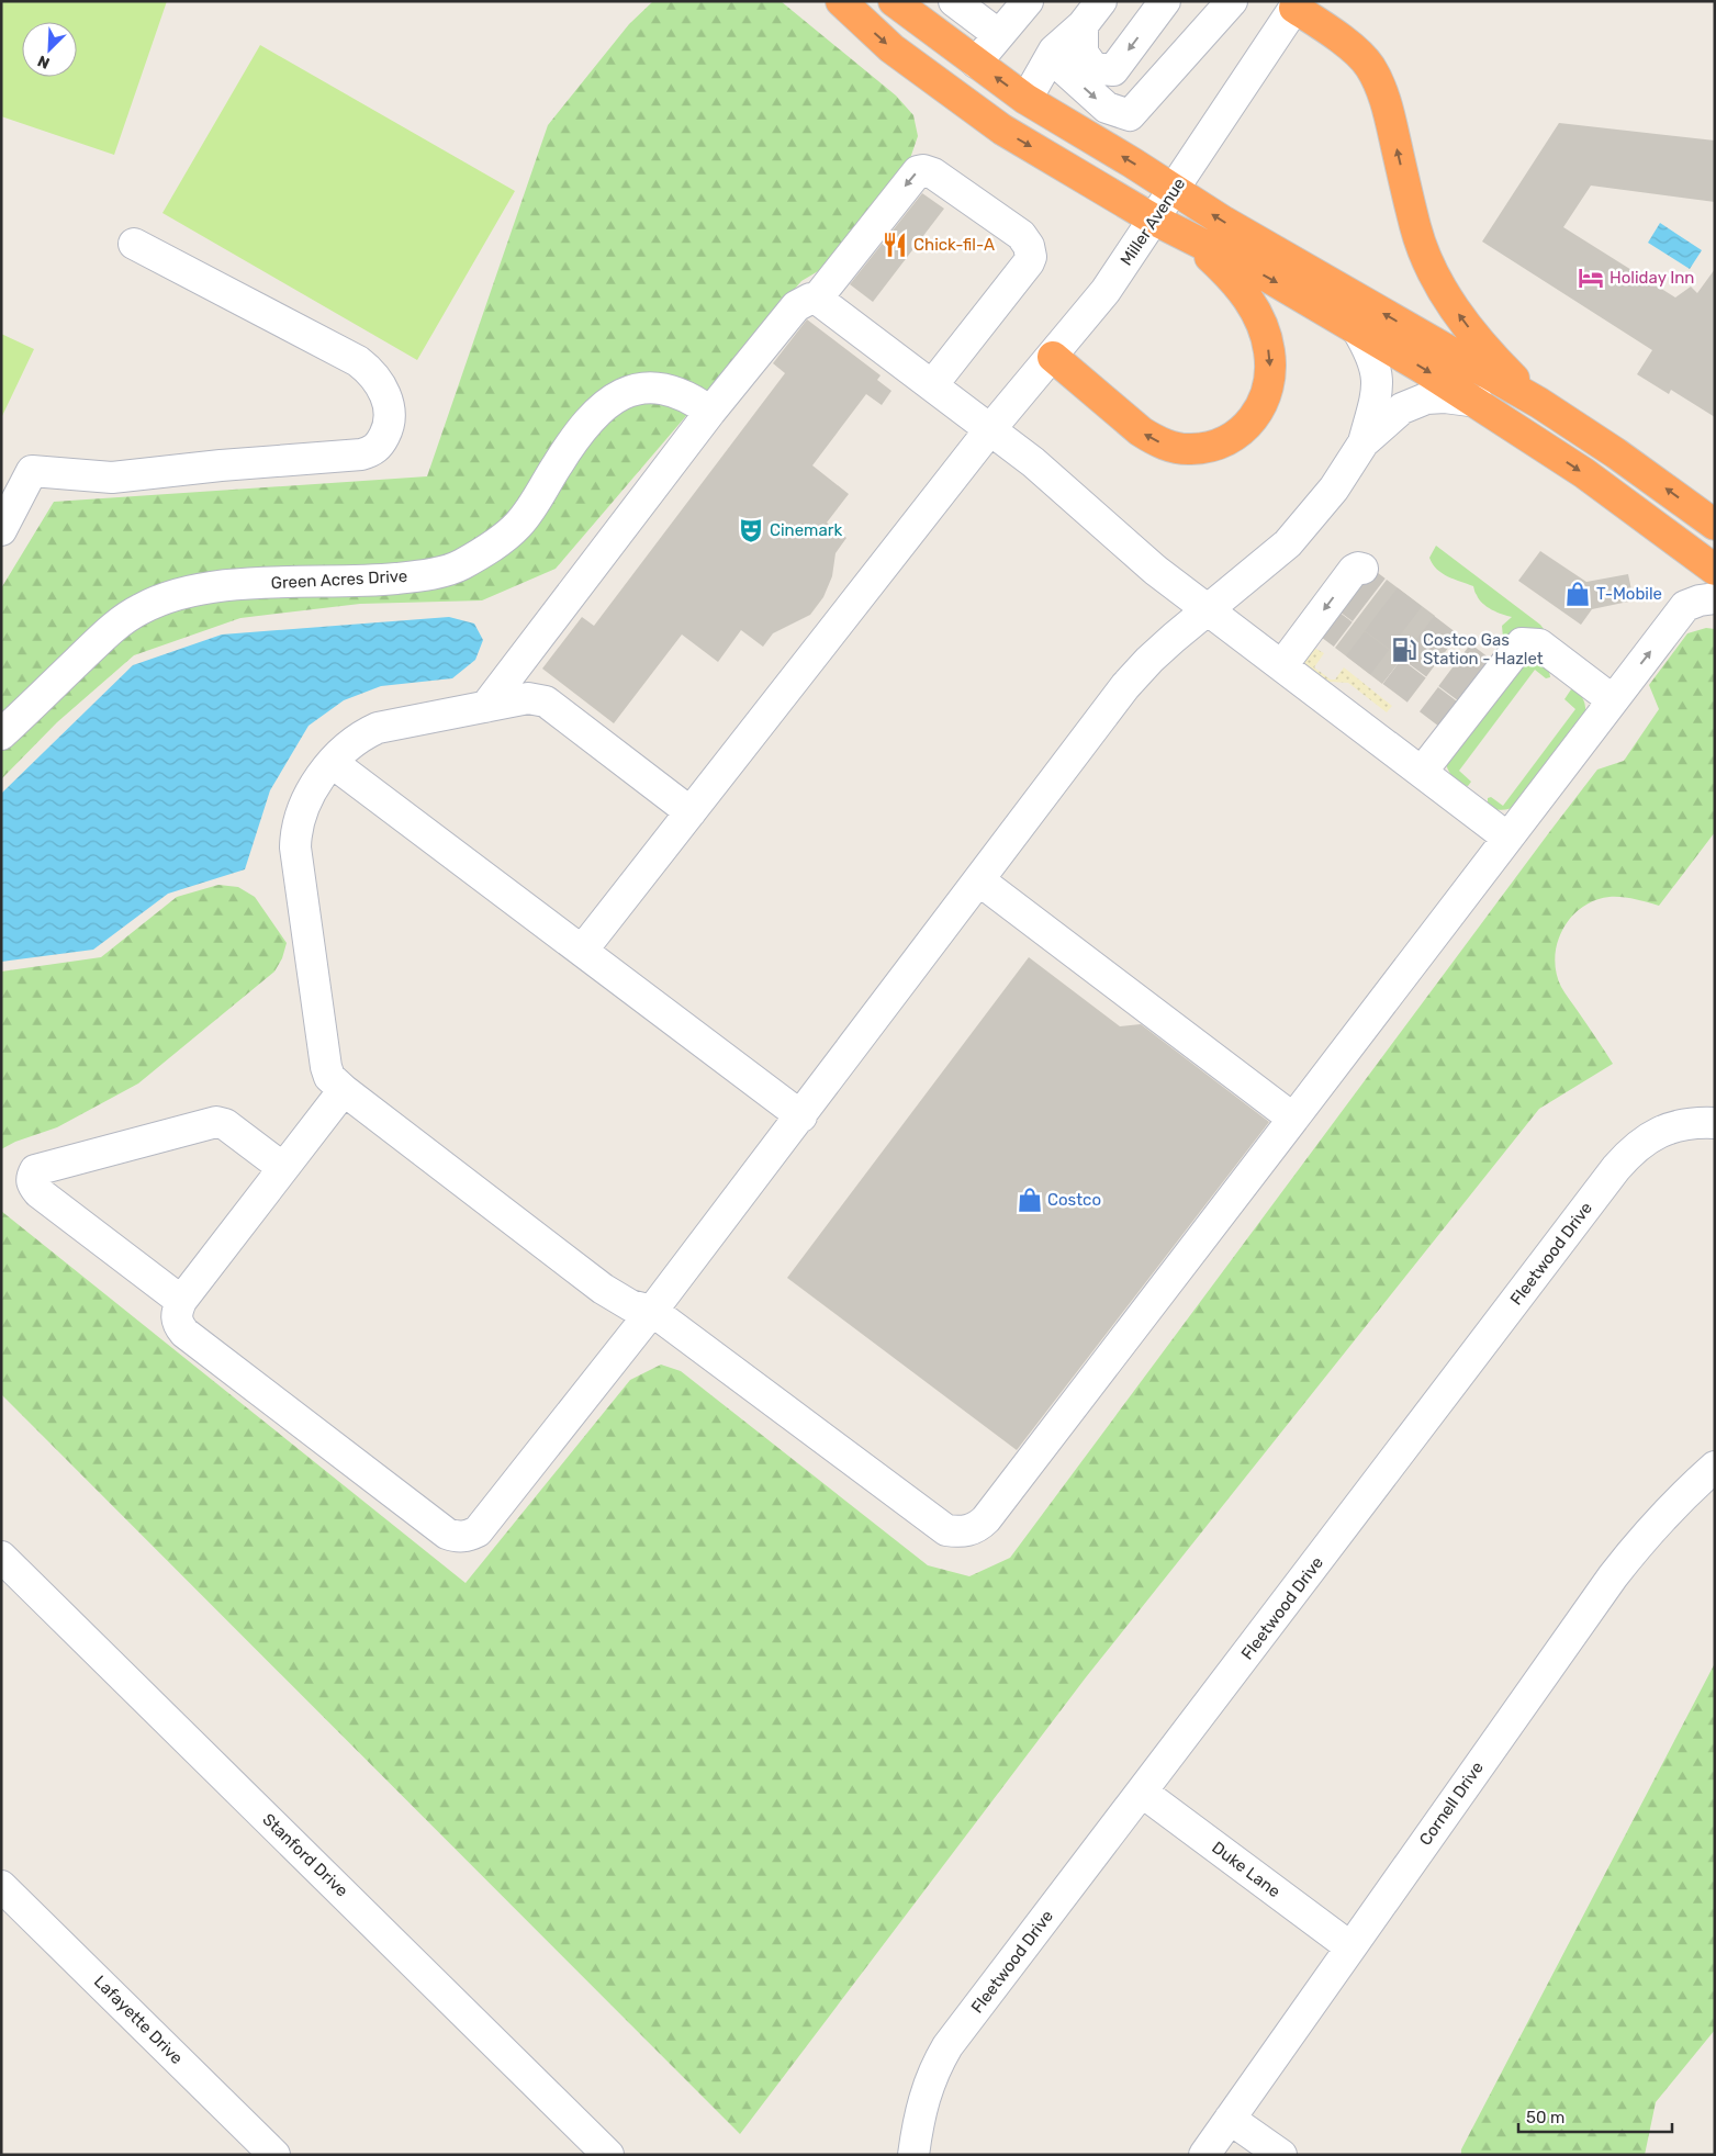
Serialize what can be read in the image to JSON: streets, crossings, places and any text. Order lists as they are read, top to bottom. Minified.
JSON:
{"streets":{"street":["Miller Avenue","Green Acres Drive","Fleetwood Drive","Cornell Drive","Stanford Drive","Duke Lane","Lafayette Drive"]},"crossings":[["Fleetwood Drive","Duke Lane"],["Cornell Drive","Duke Lane"]],"places":{"restaurant":["Chick-fil-A"],"hotel":["Holiday Inn"],"theatre":["Cinemark"],"shop":["T-Mobile","Costco"],"fuel station":["Costco Gas Station - Hazlet"]},"scale_bar":"50 m","north":"bottom left"}
